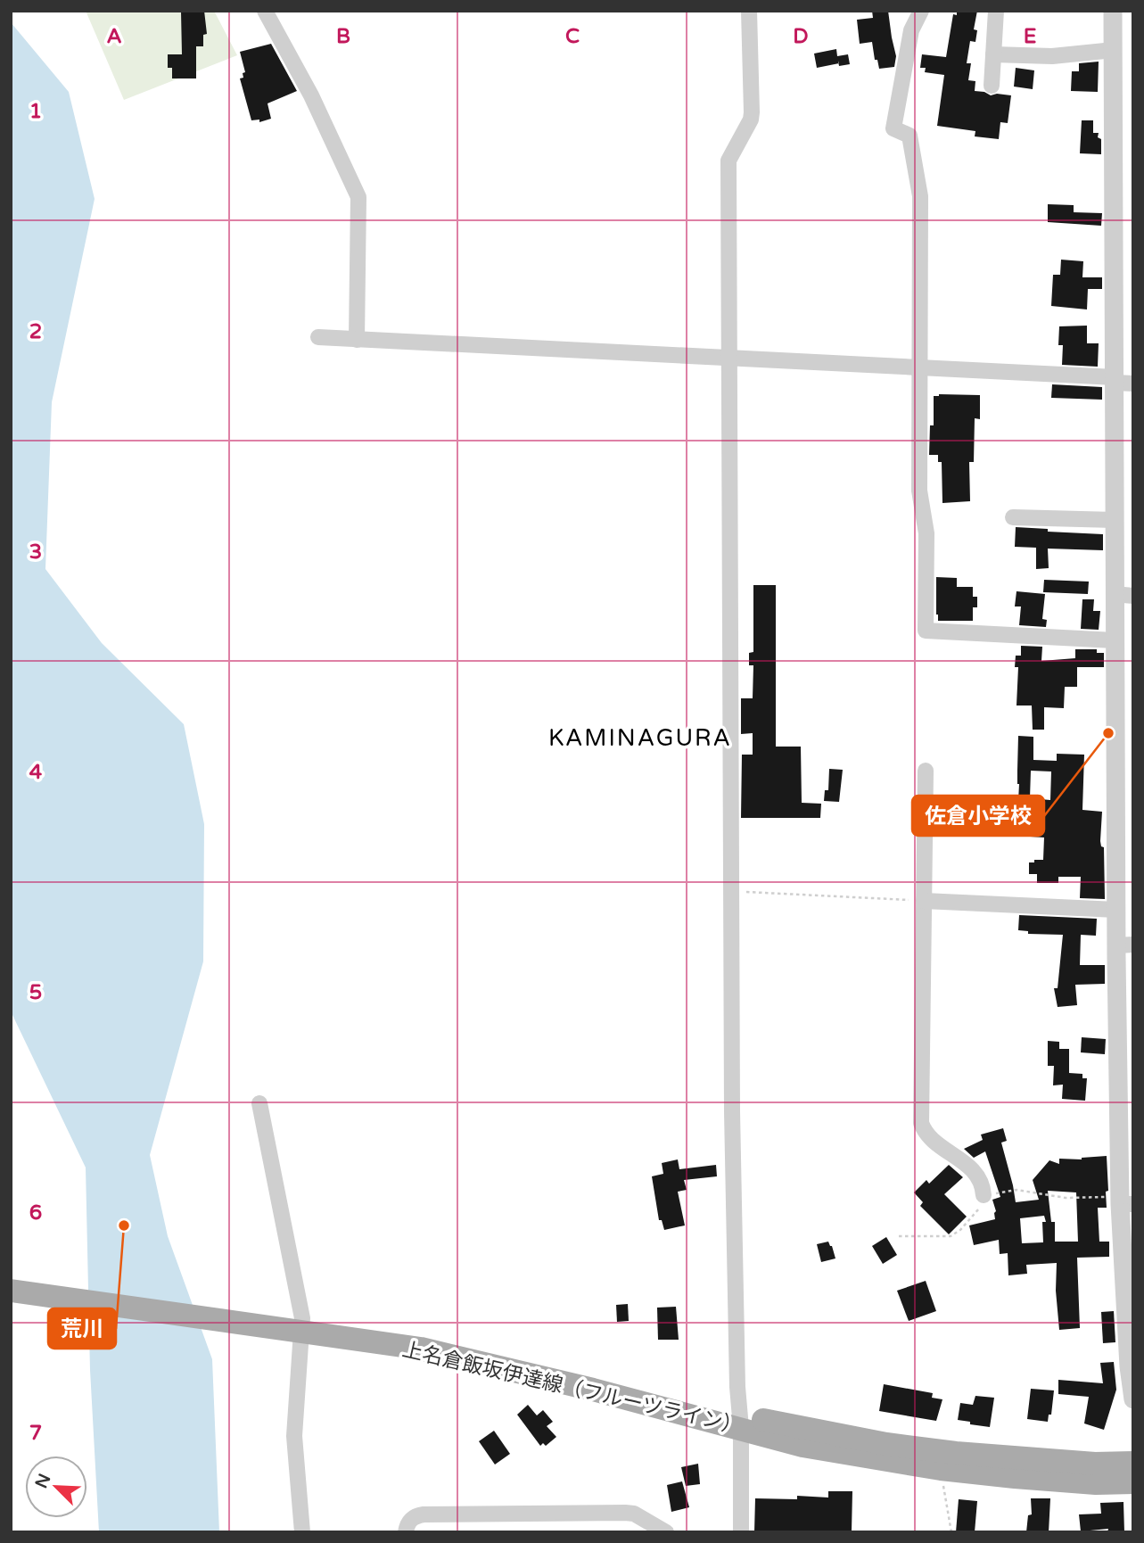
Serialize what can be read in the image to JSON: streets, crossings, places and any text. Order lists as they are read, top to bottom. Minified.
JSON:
{"streets":{"main road":["上名倉飯坂伊達線（フルーツライン）"]},"districts":["KAMINAGURA"],"places":["佐倉小学校","荒川"],"north":"top left","grid":{"columns":["A","B","C","D","E"],"rows":["1","2","3","4","5","6","7"]}}
